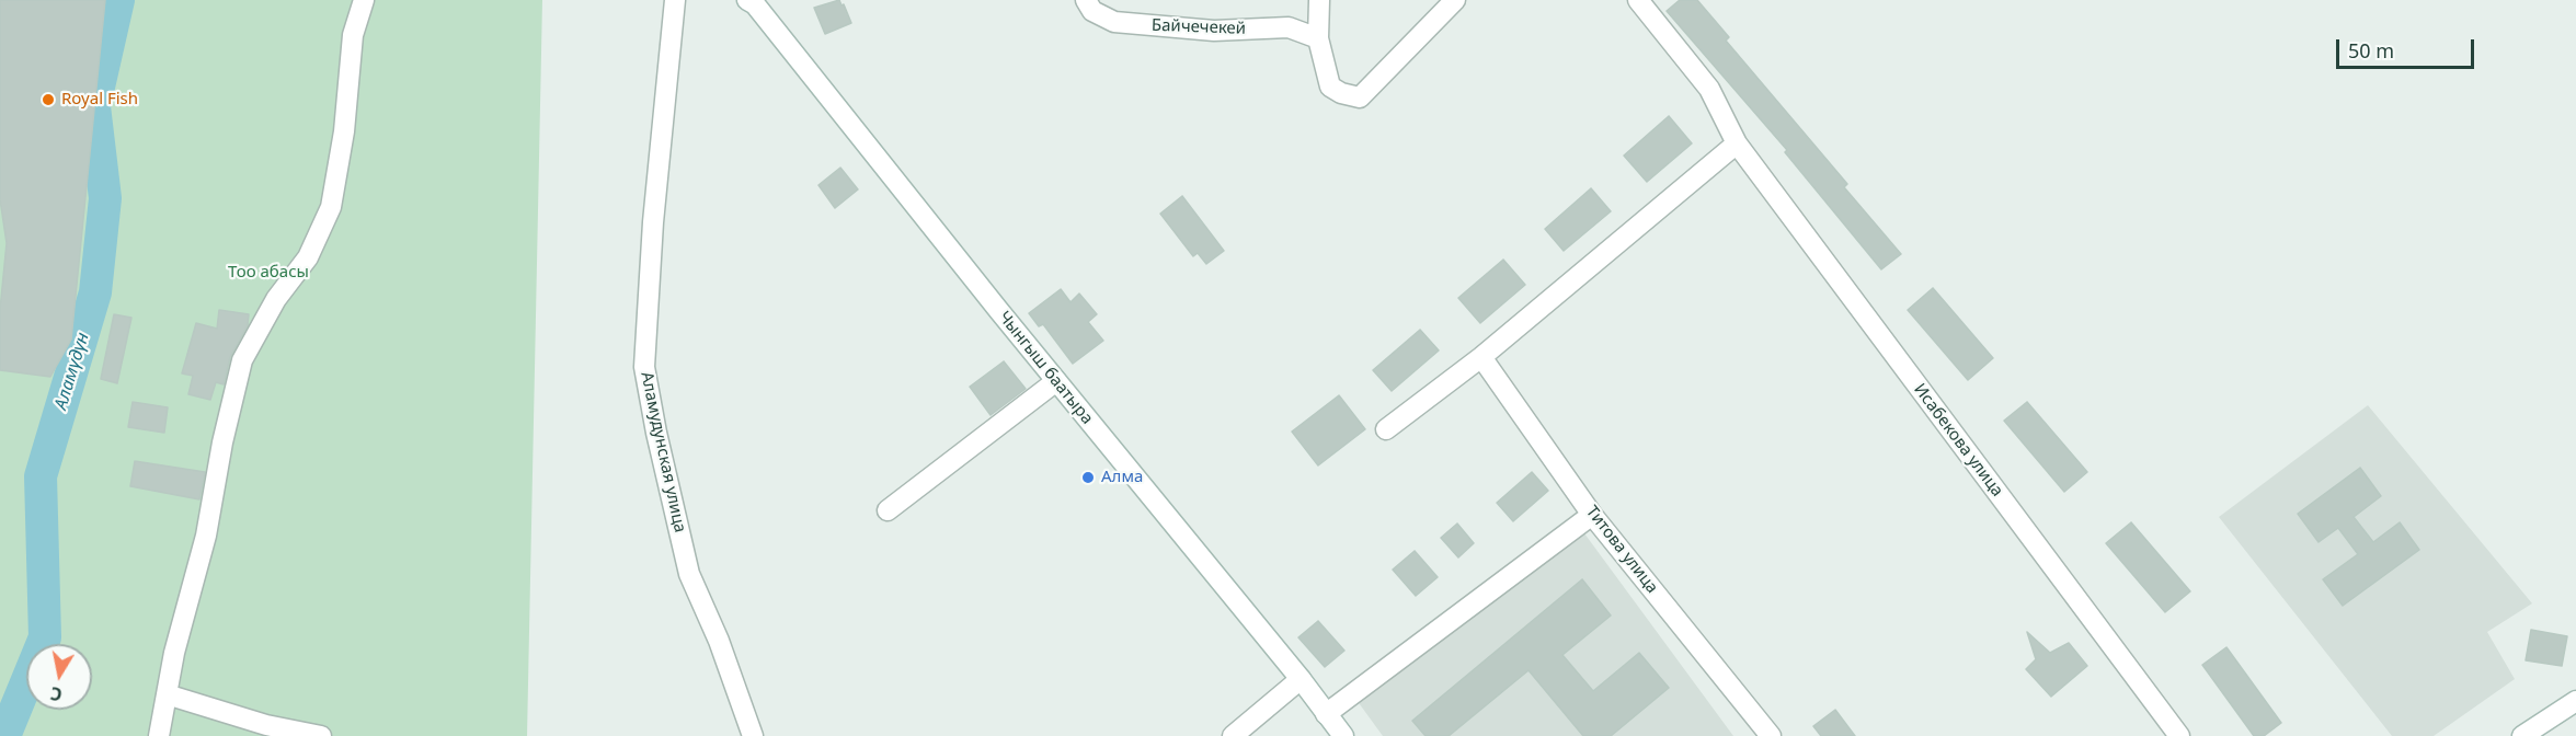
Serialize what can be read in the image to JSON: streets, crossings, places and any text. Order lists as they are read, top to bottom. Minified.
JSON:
{"streets":{"street":["Байчечекей","Чынгыш баатыра","Исабекова улица","Аламудунская улица","Титова улица"]},"water":["Аламүдүн"],"parks":["Тоо абасы"],"places":["Royal Fish","Алма"],"scale_bar":"50 m","north":"bottom"}
